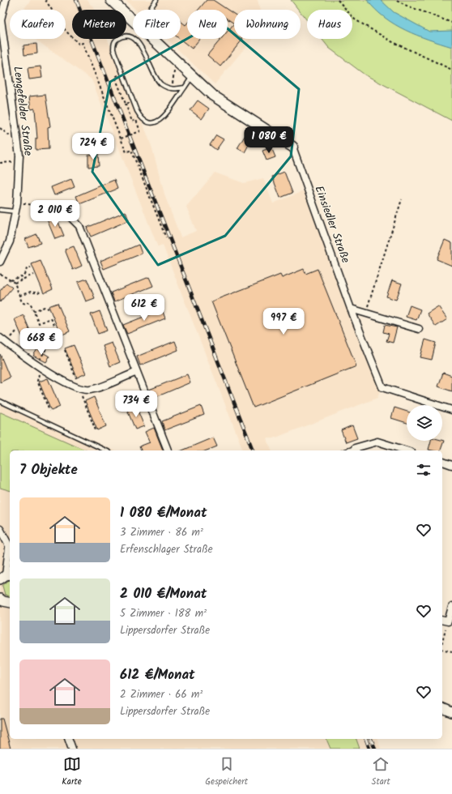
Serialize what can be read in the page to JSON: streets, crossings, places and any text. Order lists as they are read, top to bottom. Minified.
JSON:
{"streets":{"street":["Lengefelder Straße","Einsiedler Straße"]},"page":{"chip":["Kaufen","Mieten","Filter","Neu","Wohnung","Haus"],"price":["1 080 €","724 €","2 010 €","612 €","997 €","668 €","734 €"],"heading":"7 Objekte","list":[{"name":"1 080 €/Monat","note":"3 Zimmer · 86 m² · Erfenschlager Straße"},{"name":"2 010 €/Monat","note":"5 Zimmer · 188 m² · Lippersdorfer Straße"},{"name":"612 €/Monat","note":"2 Zimmer · 66 m² · Lippersdorfer Straße"}],"tabs":["Karte","Gespeichert","Start"]}}
